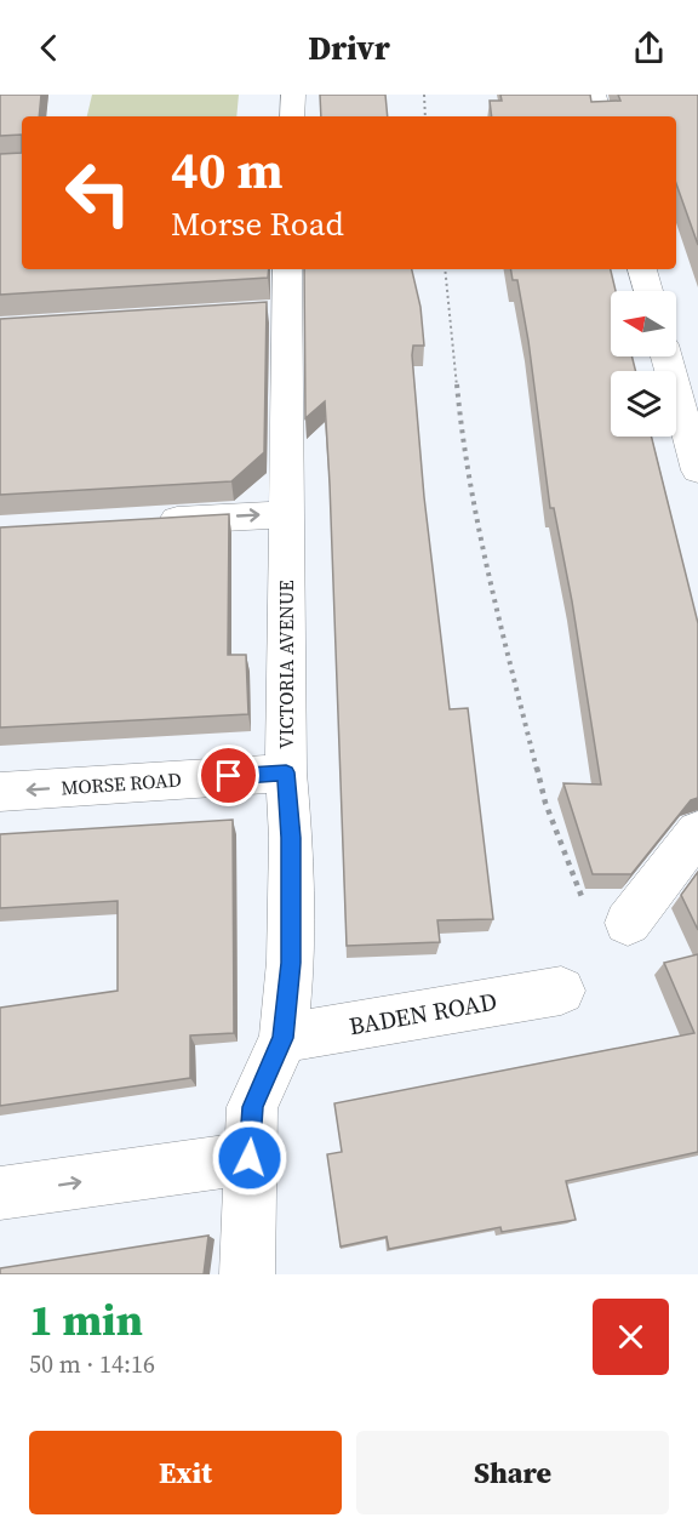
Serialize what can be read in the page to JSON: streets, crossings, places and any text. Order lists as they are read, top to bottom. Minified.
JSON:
{"streets":{"street":["VICTORIA AVENUE","MORSE ROAD","BADEN ROAD"]},"crossings":[["VICTORIA AVENUE","MORSE ROAD"],["VICTORIA AVENUE","BADEN ROAD"]],"north":"left","page":{"header":"Drivr","turn":["40 m","Morse Road"],"heading":["1 min","50 m · 14:16"],"buttons":["Exit","Share"]}}
